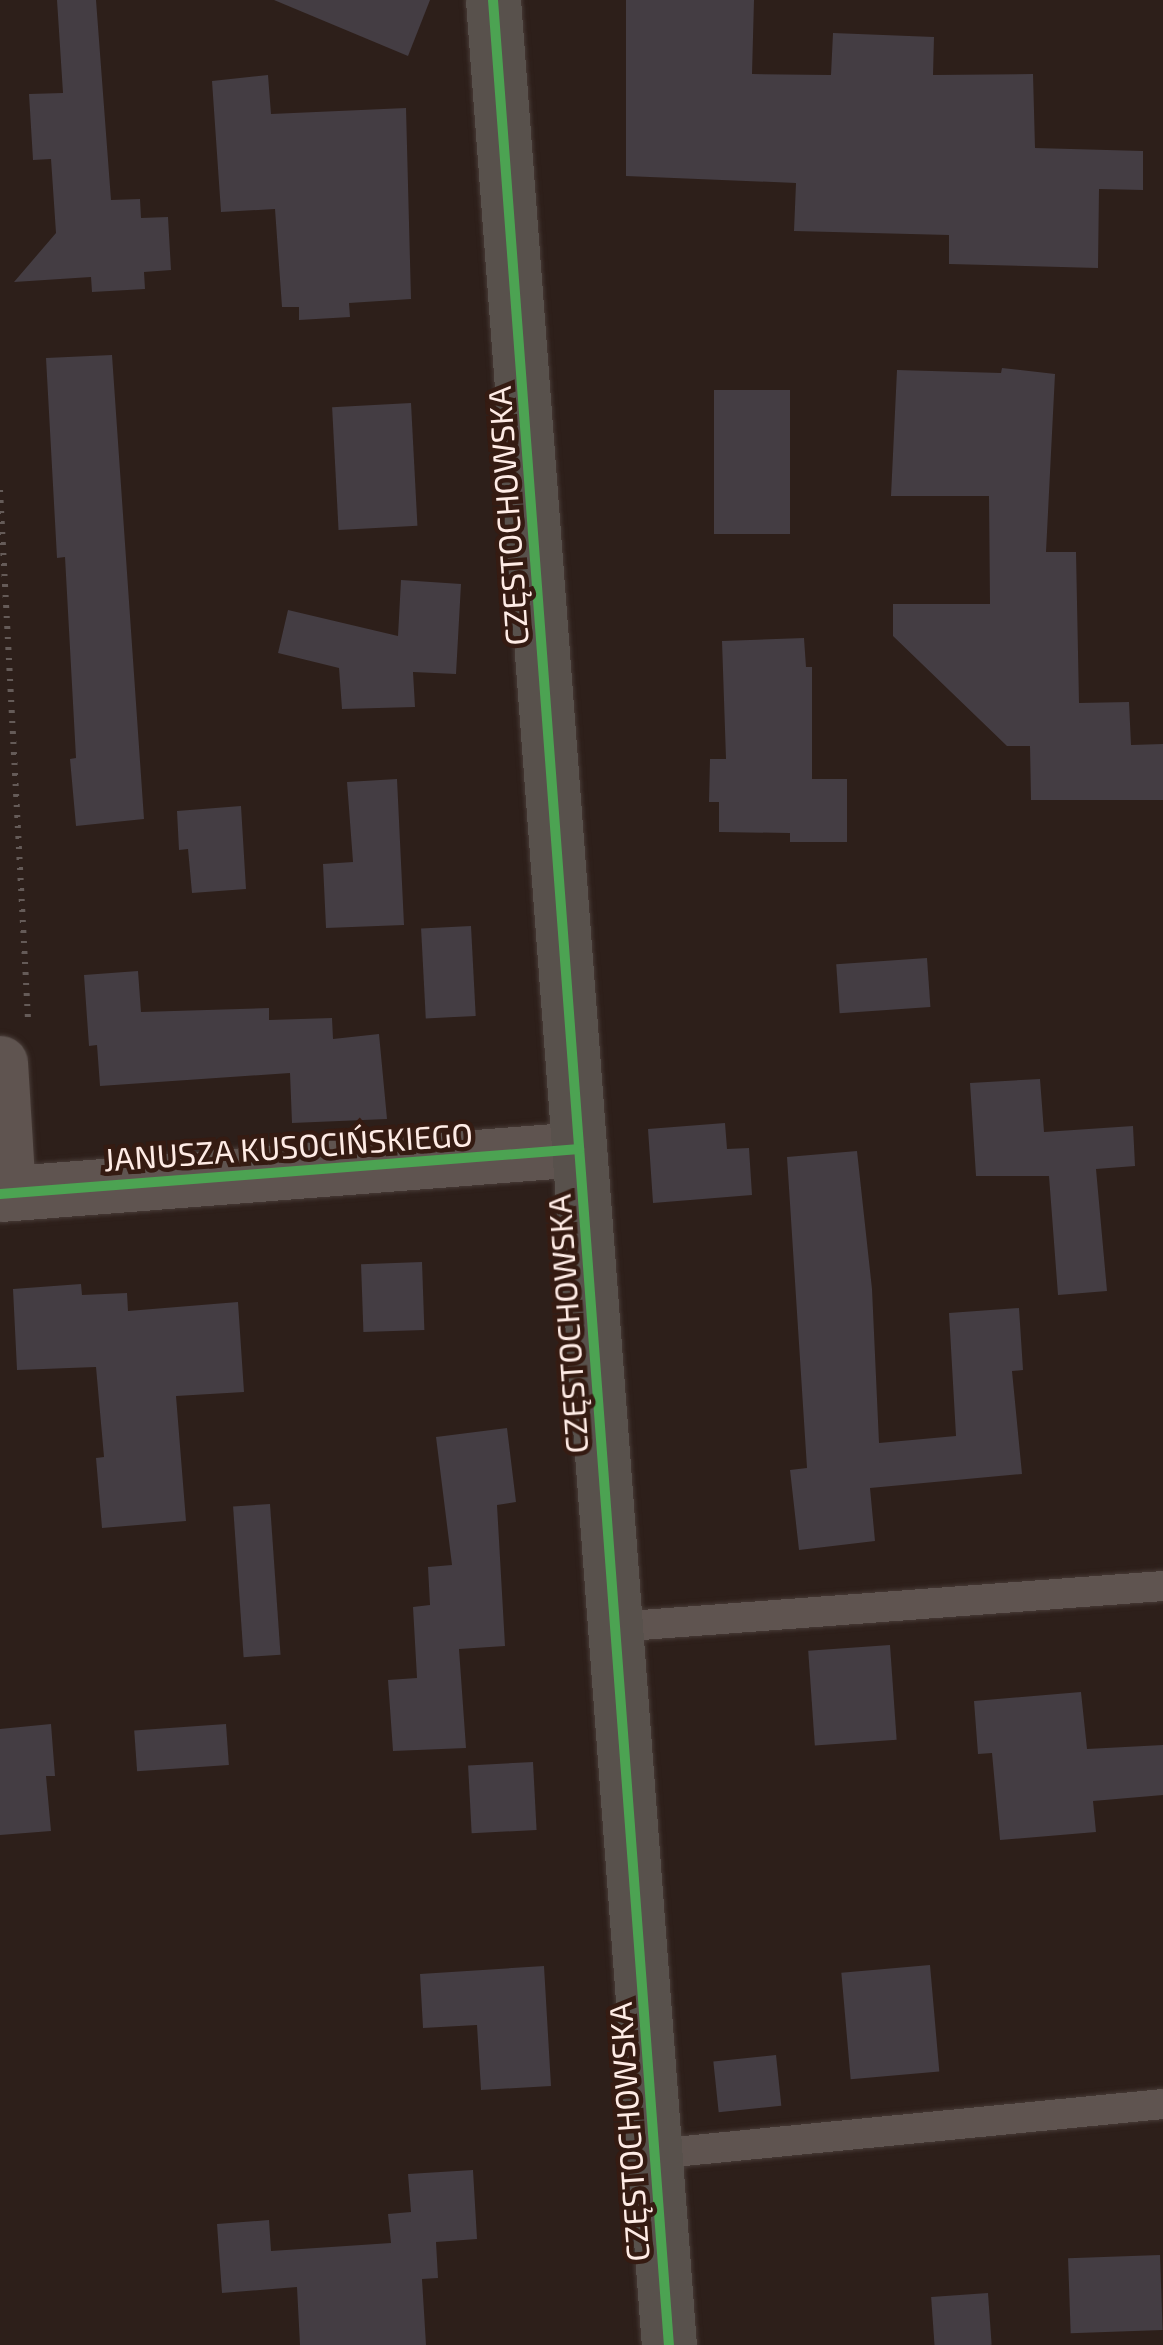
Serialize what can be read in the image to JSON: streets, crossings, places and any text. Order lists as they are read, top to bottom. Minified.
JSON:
{"streets":{"main road":["CZĘSTOCHOWSKA"],"street":["JANUSZA KUSOCIŃSKIEGO"]},"crossings":[["CZĘSTOCHOWSKA","JANUSZA KUSOCIŃSKIEGO"]]}
